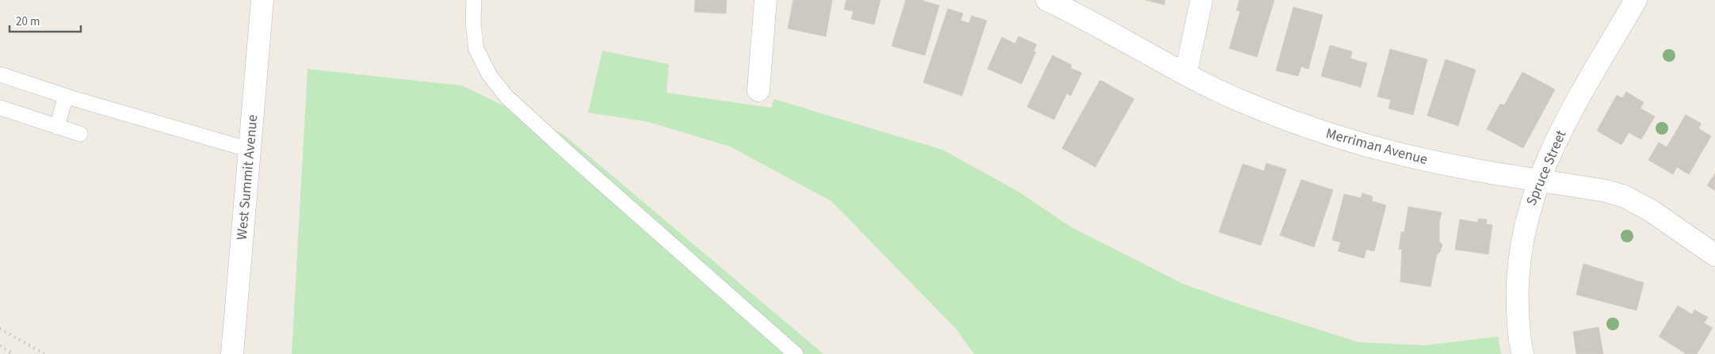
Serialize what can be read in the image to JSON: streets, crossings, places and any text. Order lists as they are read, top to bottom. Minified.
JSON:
{"streets":{"street":["Merriman Avenue","Spruce Street","West Summit Avenue"]},"crossings":[["Merriman Avenue","Spruce Street"]],"scale_bar":"20 m"}
